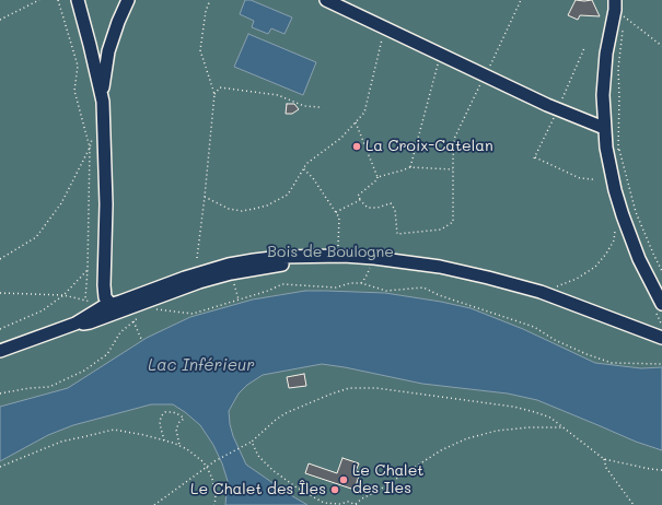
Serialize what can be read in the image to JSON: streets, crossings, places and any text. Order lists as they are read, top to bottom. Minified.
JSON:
{"water":["Lac Inférieur"],"parks":["Bois de Boulogne"],"places":["La Croix-Catelan","Le Chalet des Iles","Le Chalet des Îles"]}
